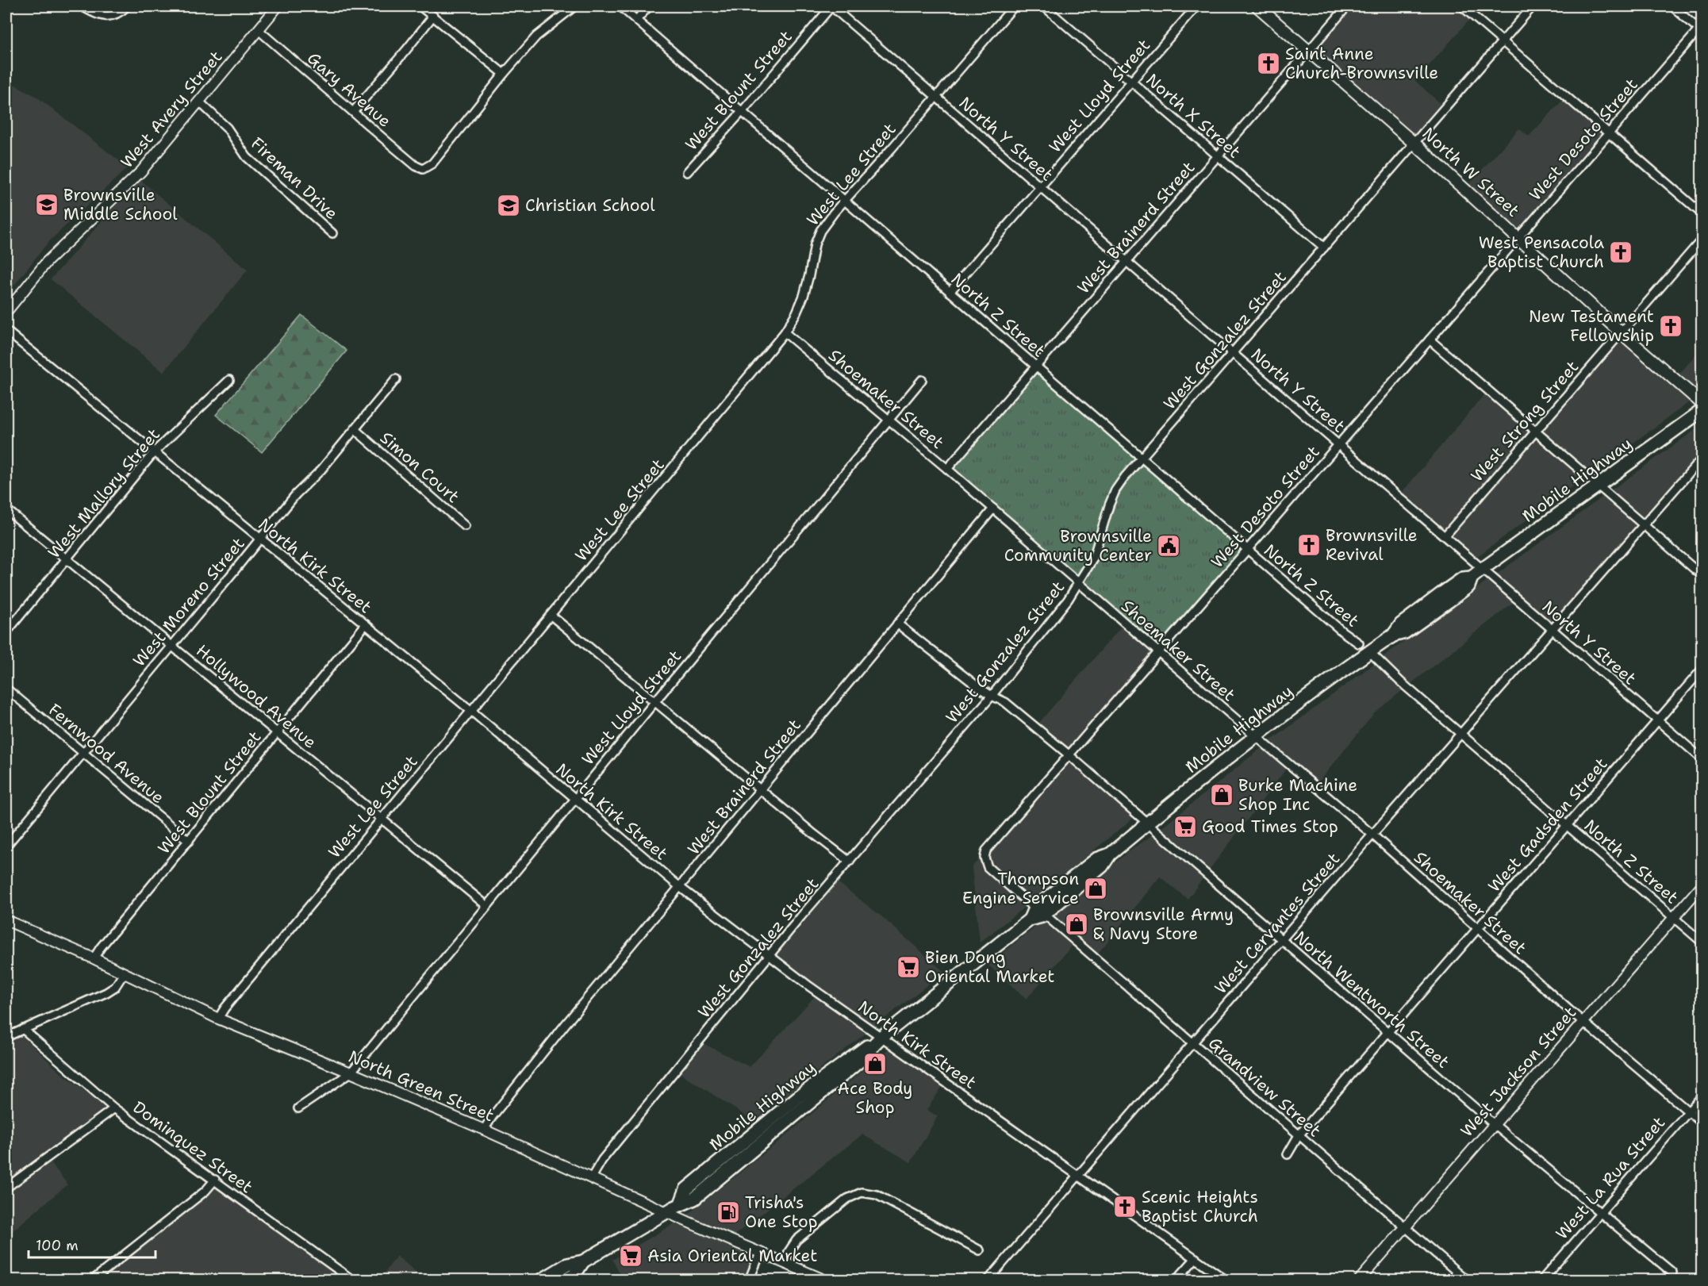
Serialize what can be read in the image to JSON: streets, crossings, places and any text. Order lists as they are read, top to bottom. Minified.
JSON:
{"streets":{"main road":["North W Street","Mobile Highway"],"street":["Gary Avenue","West Blount Street","West Lloyd Street","West Avery Street","North X Street","North Y Street","West Desoto Street","West Lee Street","Fireman Drive","West Brainerd Street","North Z Street","West Gonzalez Street","Shoemaker Street","West Strong Street","Simon Court","West Mallory Street","North Kirk Street","West Moreno Street","Hollywood Avenue","Fernwood Avenue","West Gadsden Street","West Cervantes Street","North Wentworth Street","West Jackson Street","North Green Street","Grandview Street","Dominquez Street","West La Rua Street"]},"crossings":[["Gary Avenue","West Avery Street"],["West Blount Street","North Y Street"],["West Blount Street","North Z Street"],["West Blount Street","North Kirk Street"],["West Blount Street","Hollywood Avenue"],["West Blount Street","Fernwood Avenue"],["West Blount Street","North Green Street"],["West Lloyd Street","North X Street"],["West Lloyd Street","North Y Street"],["West Lloyd Street","North Z Street"],["West Lloyd Street","Shoemaker Street"],["West Lloyd Street","North Kirk Street"],["West Lloyd Street","Hollywood Avenue"],["West Lloyd Street","North Green Street"],["West Avery Street","Fireman Drive"],["North X Street","West Brainerd Street"],["North X Street","West Gonzalez Street"],["North Y Street","West Desoto Street"],["North Y Street","West Lee Street"],["North Y Street","West Brainerd Street"],["North Y Street","West Gonzalez Street"],["North Y Street","West Strong Street"],["North Y Street","Mobile Highway"],["North Y Street","West Gadsden Street"],["North Y Street","West Cervantes Street"],["West Desoto Street","North W Street"],["West Desoto Street","North Z Street"],["West Desoto Street","Shoemaker Street"],["West Desoto Street","North Wentworth Street"],["West Desoto Street","Grandview Street"],["North W Street","West Brainerd Street"],["North W Street","West Gonzalez Street"],["North W Street","West Strong Street"],["West Lee Street","North Z Street"],["West Lee Street","Shoemaker Street"],["West Lee Street","North Kirk Street"],["West Lee Street","Hollywood Avenue"],["West Lee Street","North Green Street"],["West Brainerd Street","North Z Street"],["West Brainerd Street","Shoemaker Street"],["West Brainerd Street","North Kirk Street"],["West Brainerd Street","North Wentworth Street"],["West Brainerd Street","North Green Street"],["North Z Street","West Gonzalez Street"],["North Z Street","Mobile Highway"],["North Z Street","West Gadsden Street"],["North Z Street","West Cervantes Street"],["North Z Street","West Jackson Street"],["West Gonzalez Street","Shoemaker Street"],["West Gonzalez Street","North Kirk Street"],["West Gonzalez Street","North Wentworth Street"],["West Gonzalez Street","North Green Street"],["Shoemaker Street","Mobile Highway"],["Shoemaker Street","West Gadsden Street"],["Shoemaker Street","West Cervantes Street"],["Shoemaker Street","West Jackson Street"],["Shoemaker Street","West La Rua Street"],["Simon Court","West Moreno Street"],["Mobile Highway","North Kirk Street"],["Mobile Highway","North Wentworth Street"],["Mobile Highway","North Green Street"],["Mobile Highway","Grandview Street"],["West Mallory Street","North Kirk Street"],["West Mallory Street","Hollywood Avenue"],["North Kirk Street","West Moreno Street"],["North Kirk Street","West Cervantes Street"],["West Moreno Street","Hollywood Avenue"],["West Moreno Street","Fernwood Avenue"],["West Gadsden Street","North Wentworth Street"],["West Gadsden Street","Grandview Street"],["West Cervantes Street","North Wentworth Street"],["West Cervantes Street","Grandview Street"],["North Wentworth Street","West Jackson Street"],["North Wentworth Street","West La Rua Street"],["West Jackson Street","Grandview Street"]],"places":{"church":["Saint Anne Church-Brownsville","West Pensacola Baptist Church","New Testament Fellowship","Brownsville Revival","Scenic Heights Baptist Church"],"school or university":["Brownsville Middle School","Christian School"],"public building":["Brownsville Community Center"],"shop":["Burke Machine Shop Inc","Thompson Engine Service","Brownsville Army & Navy Store","Ace Body Shop"],"supermarket":["Good Times Stop","Bien Dong Oriental Market","Asia Oriental Market"],"fuel station":["Trisha's One Stop"]},"scale_bar":"100 m"}
